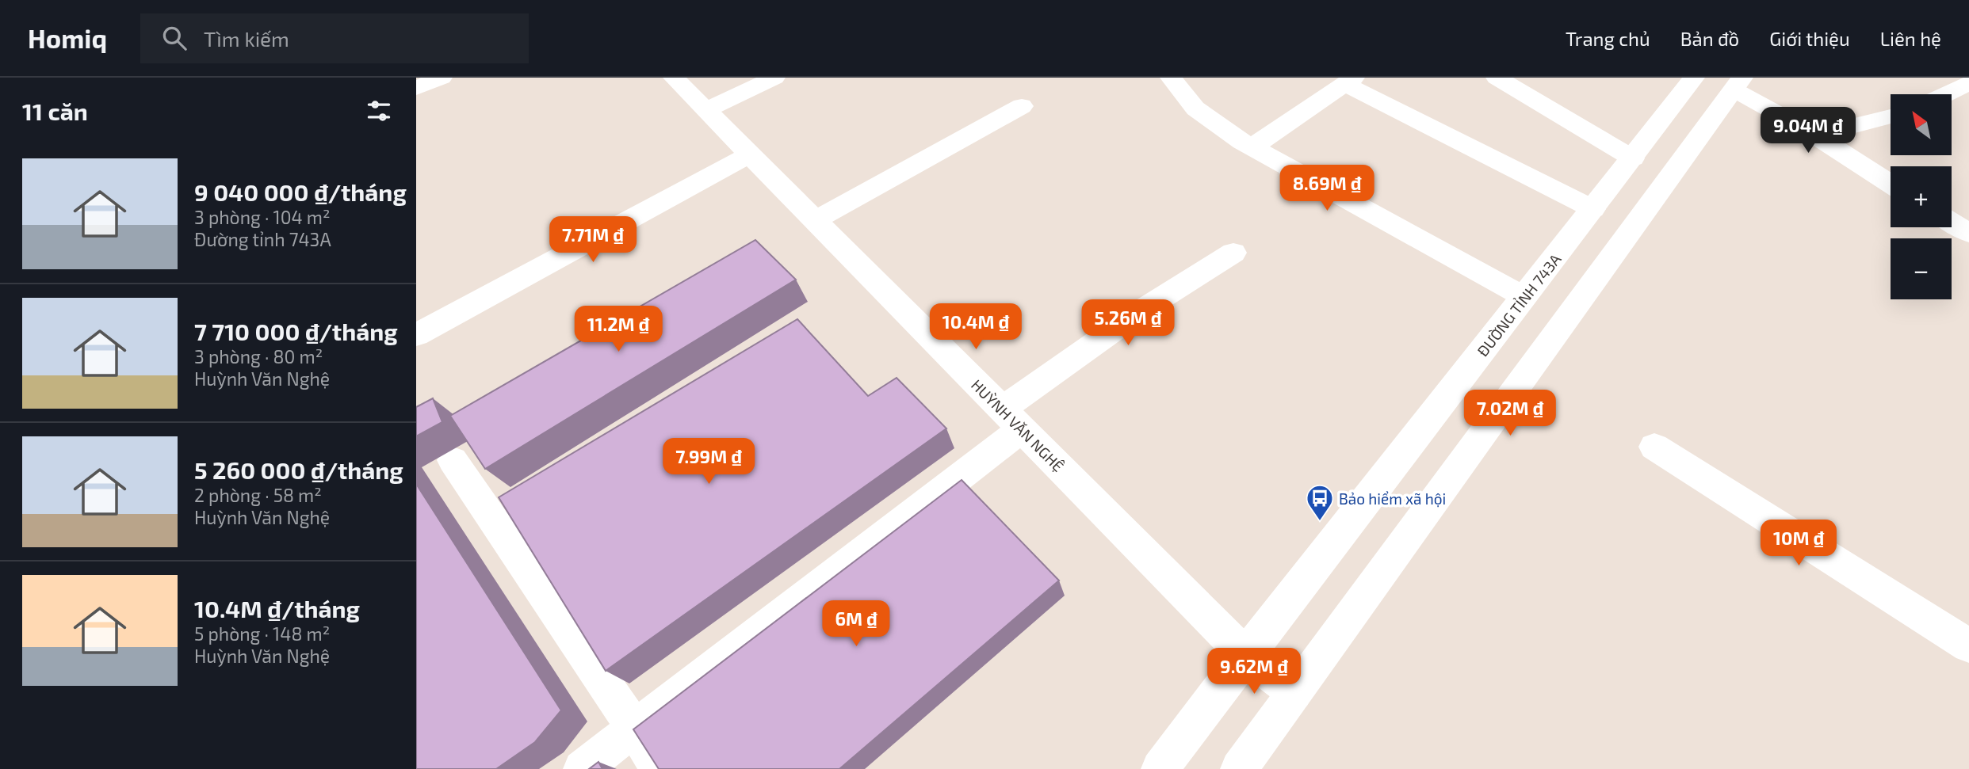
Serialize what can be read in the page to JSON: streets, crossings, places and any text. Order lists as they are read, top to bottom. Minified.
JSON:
{"streets":{"street":["ĐƯỜNG TỈNH 743A","HUỲNH VĂN NGHỆ"]},"crossings":[["ĐƯỜNG TỈNH 743A","HUỲNH VĂN NGHỆ"]],"places":{"bus stop":["Bảo hiểm xã hội"]},"north":"top left","page":{"header":"Homiq","search":"Tìm kiếm","nav":["Trang chủ","Bản đồ","Giới thiệu","Liên hệ"],"heading":"11 căn","map_buttons":["+","−"],"price":["9.04M ₫","8.69M ₫","7.71M ₫","5.26M ₫","10.4M ₫","11.2M ₫","7.02M ₫","7.99M ₫","10M ₫","6M ₫","9.62M ₫"],"list":[{"name":"9 040 000 ₫/tháng","note":"3 phòng · 104 m² · Đường tỉnh 743A"},{"name":"7 710 000 ₫/tháng","note":"3 phòng · 80 m² · Huỳnh Văn Nghệ"},{"name":"5 260 000 ₫/tháng","note":"2 phòng · 58 m² · Huỳnh Văn Nghệ"},{"name":"10.4M ₫/tháng","note":"5 phòng · 148 m² · Huỳnh Văn Nghệ"}]}}
